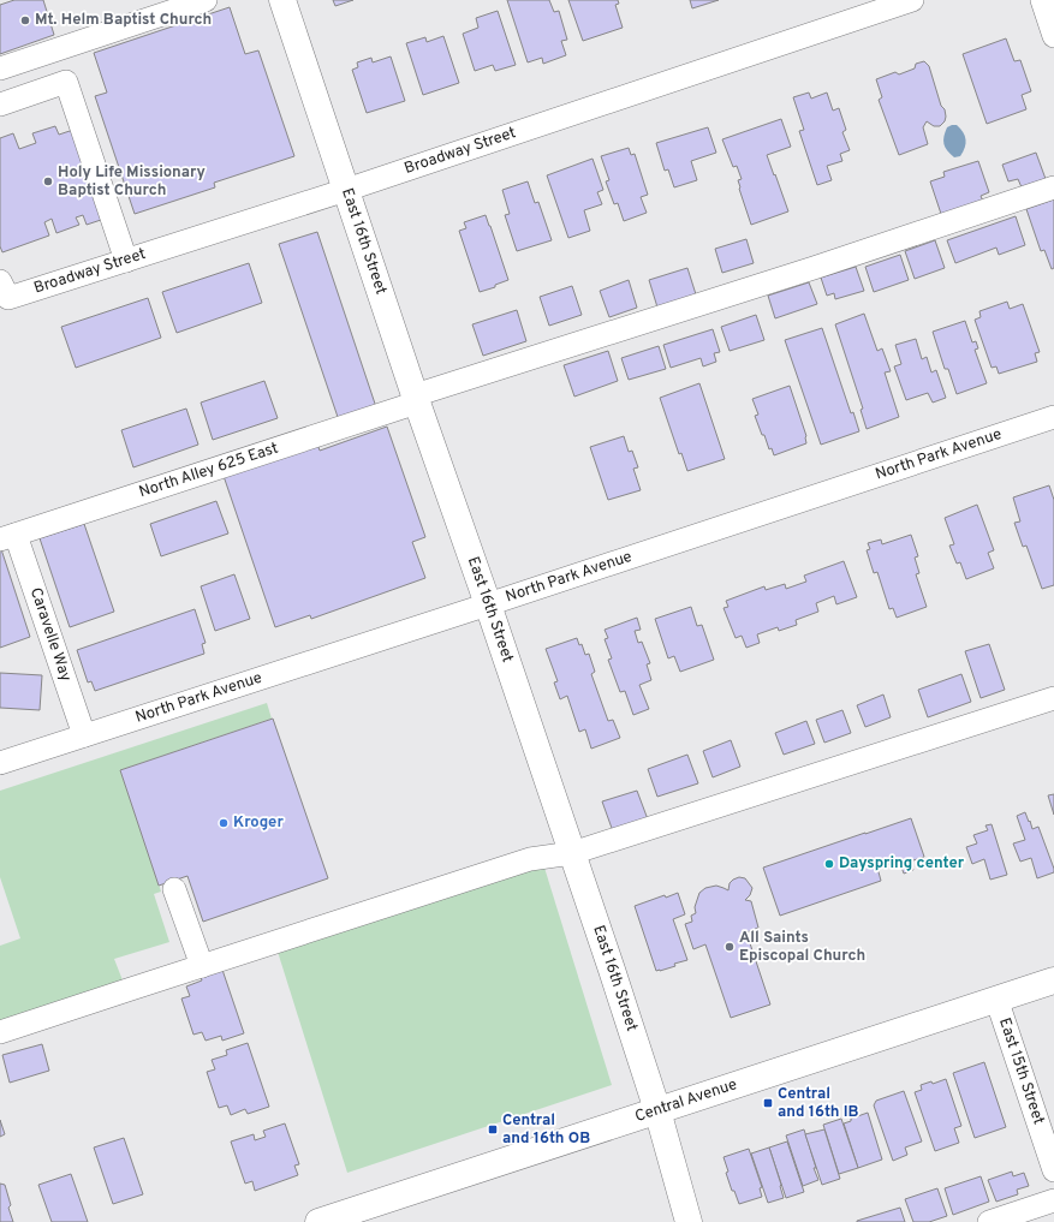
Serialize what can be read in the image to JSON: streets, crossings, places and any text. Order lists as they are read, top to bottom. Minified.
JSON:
{"streets":{"main road":["East 16th Street","Central Avenue"],"street":["Broadway Street","North Park Avenue","North Alley 625 East","Caravelle Way","East 15th Street"]},"crossings":[["Broadway Street","East 16th Street"],["East 16th Street","North Park Avenue"],["East 16th Street","North Alley 625 East"],["East 16th Street","Central Avenue"],["North Park Avenue","Caravelle Way"],["North Alley 625 East","Caravelle Way"],["East 15th Street","Central Avenue"]],"places":{"other":["Mt. Helm Baptist Church","Holy Life Missionary Baptist Church","Kroger","Dayspring center","All Saints Episcopal Church"],"transit":["Central and 16th IB","Central and 16th OB"]}}
